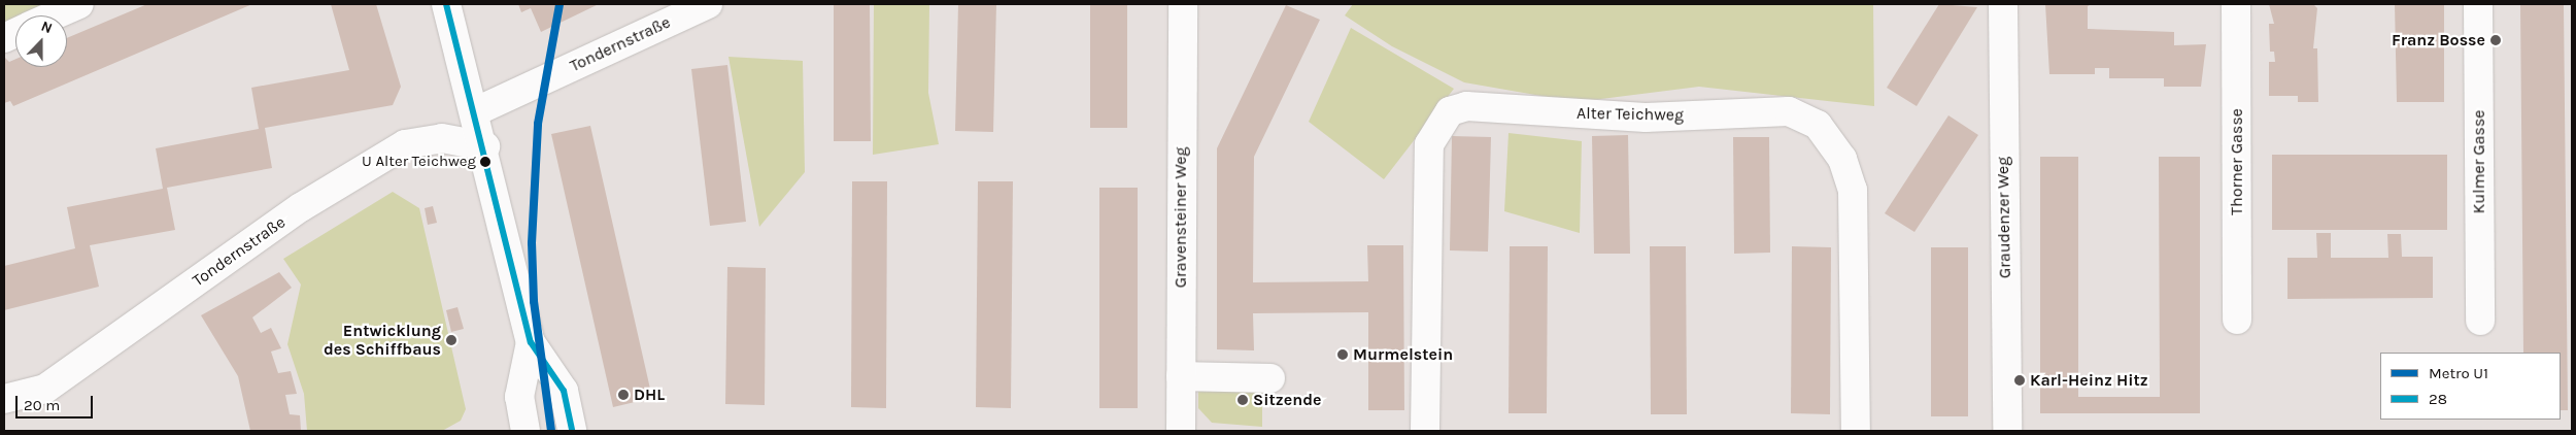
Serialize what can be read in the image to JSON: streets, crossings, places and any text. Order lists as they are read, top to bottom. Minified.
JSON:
{"streets":{"street":["Tondernstraße","Alter Teichweg","Thorner Gasse","Kulmer Gasse","Gravensteiner Weg","Graudenzer Weg"]},"places":["Franz Bosse","U Alter Teichweg","Entwicklung des Schiffbaus","Murmelstein","Karl-Heinz Hitz","DHL","Sitzende"],"lines":["metro line U1","transit line 28"],"legend":["Metro U1","28"],"scale_bar":"20 m","north":"top"}
